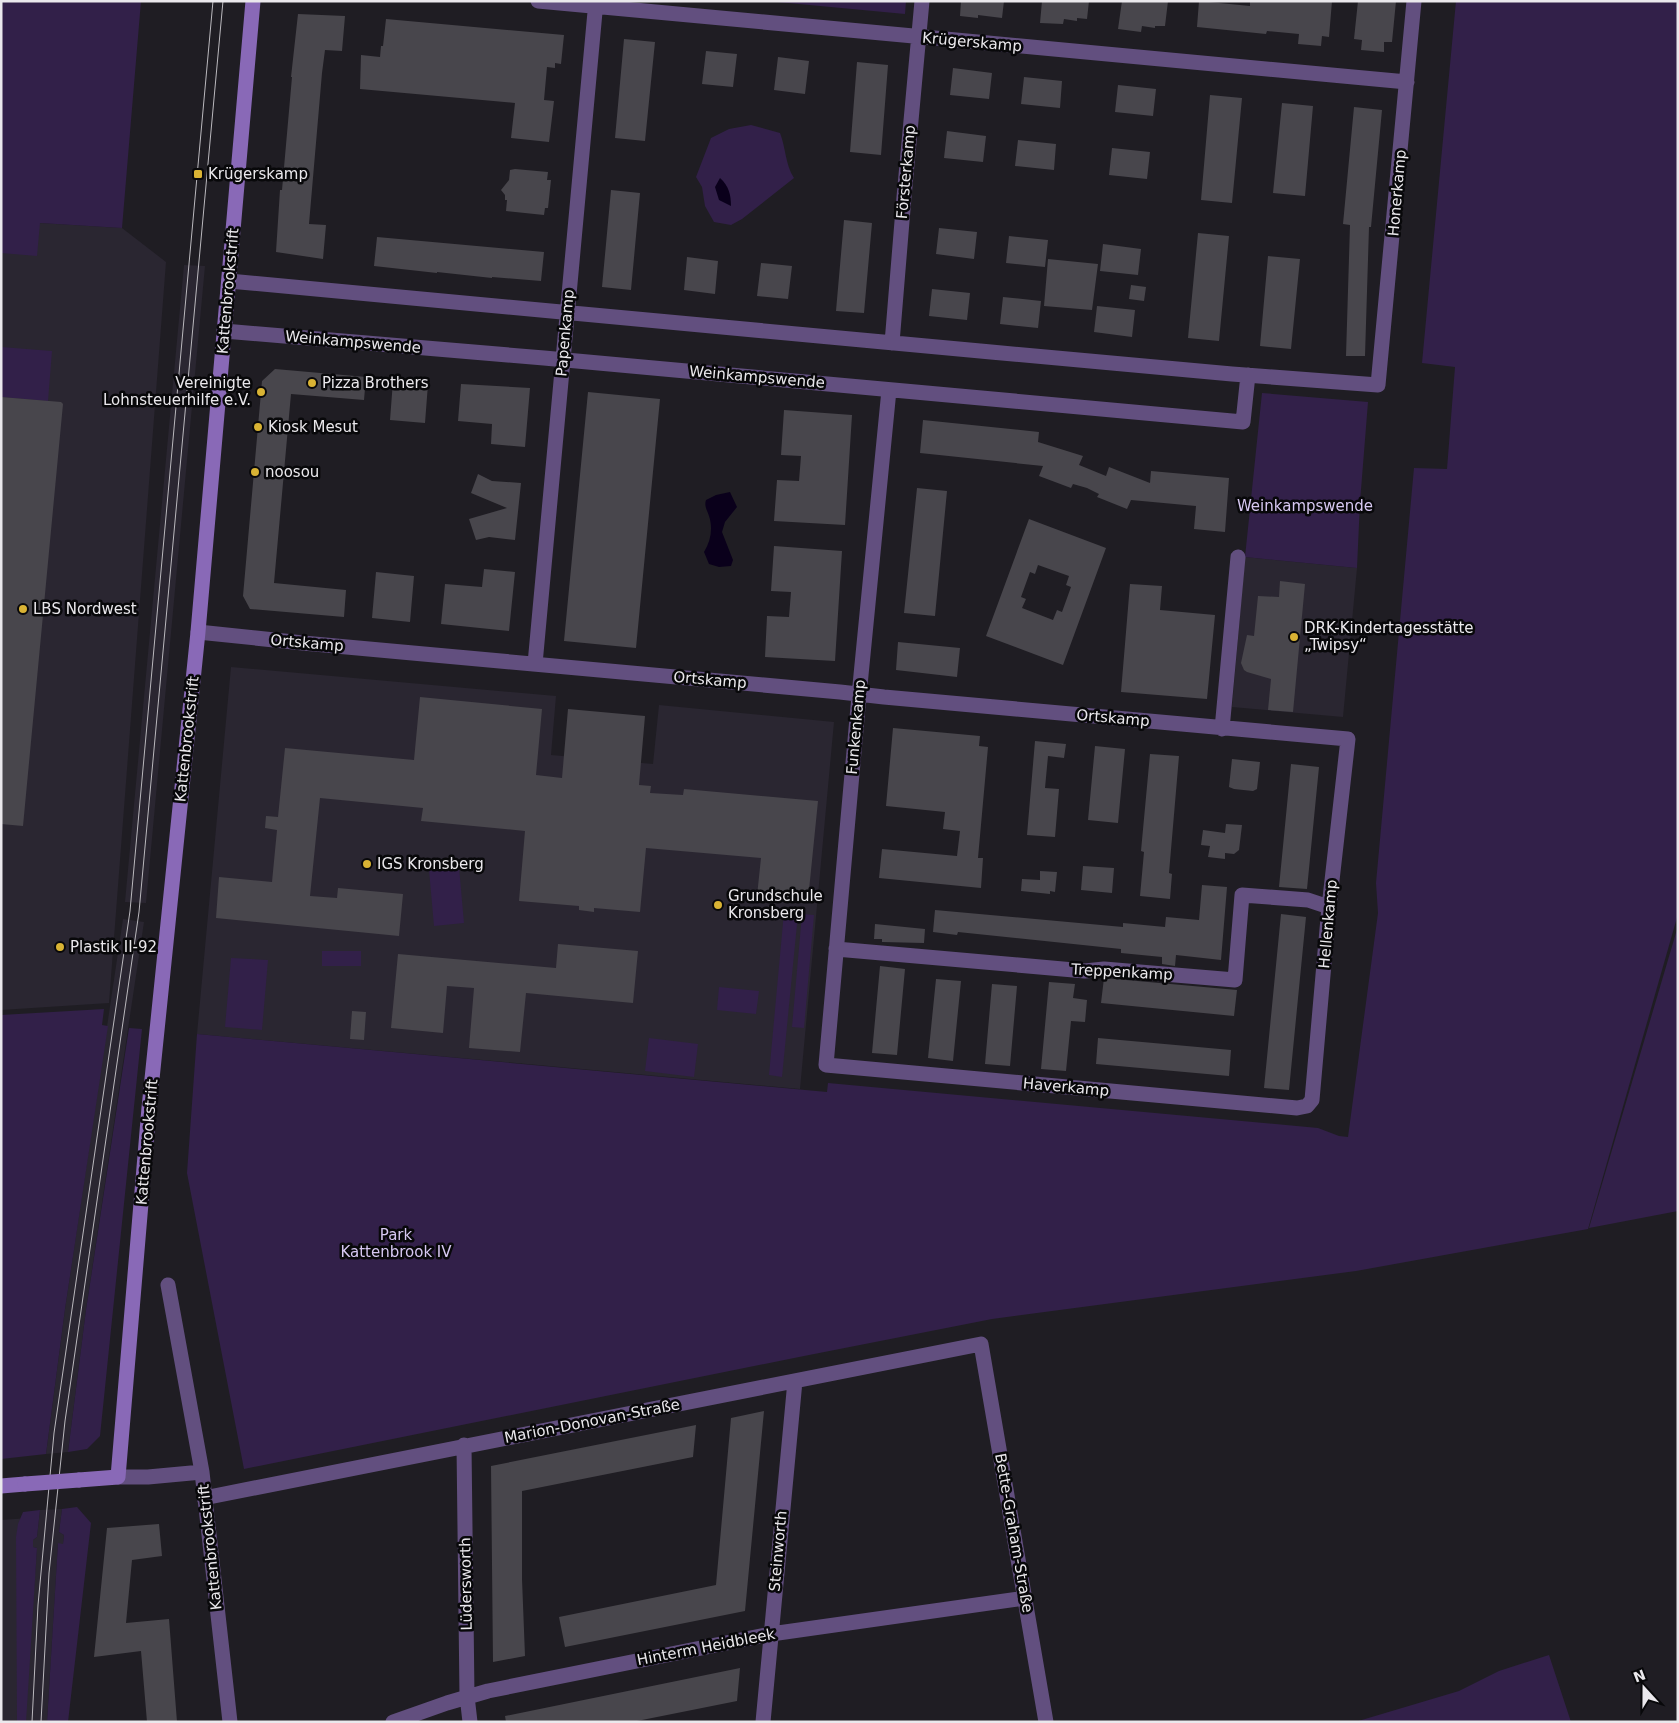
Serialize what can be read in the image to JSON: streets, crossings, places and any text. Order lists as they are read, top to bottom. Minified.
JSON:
{"streets":{"main road":["Kattenbrookstrift"],"street":["Krügerskamp","Försterkamp","Honerkamp","Papenkamp","Weinkampswende","Ortskamp","Funkenkamp","Hellenkamp","Treppenkamp","Haverkamp","Marion-Donovan-Straße","Bette-Graham-Straße","Steinworth","Lüdersworth","Hinterm Heidbleek"]},"crossings":[["Krügerskamp","Försterkamp"],["Krügerskamp","Honerkamp"],["Krügerskamp","Papenkamp"],["Honerkamp","Weinkampswende"],["Kattenbrookstrift","Weinkampswende"],["Kattenbrookstrift","Ortskamp"],["Kattenbrookstrift","Marion-Donovan-Straße"],["Papenkamp","Weinkampswende"],["Papenkamp","Ortskamp"],["Weinkampswende","Funkenkamp"],["Ortskamp","Funkenkamp"],["Ortskamp","Hellenkamp"],["Funkenkamp","Treppenkamp"],["Funkenkamp","Haverkamp"],["Hellenkamp","Treppenkamp"],["Hellenkamp","Haverkamp"],["Marion-Donovan-Straße","Bette-Graham-Straße"],["Marion-Donovan-Straße","Steinworth"],["Marion-Donovan-Straße","Lüdersworth"],["Bette-Graham-Straße","Hinterm Heidbleek"],["Steinworth","Hinterm Heidbleek"],["Lüdersworth","Hinterm Heidbleek"]],"parks":["Weinkampswende","Park Kattenbrook IV"],"places":{"transit":["Krügerskamp"],"other":["Pizza Brothers","Vereinigte Lohnsteuerhilfe e.V.","Kiosk Mesut","noosou","LBS Nordwest","DRK-Kindertagesstätte „Twipsy“","IGS Kronsberg","Grundschule Kronsberg","Plastik II-92"]},"north":"top"}
